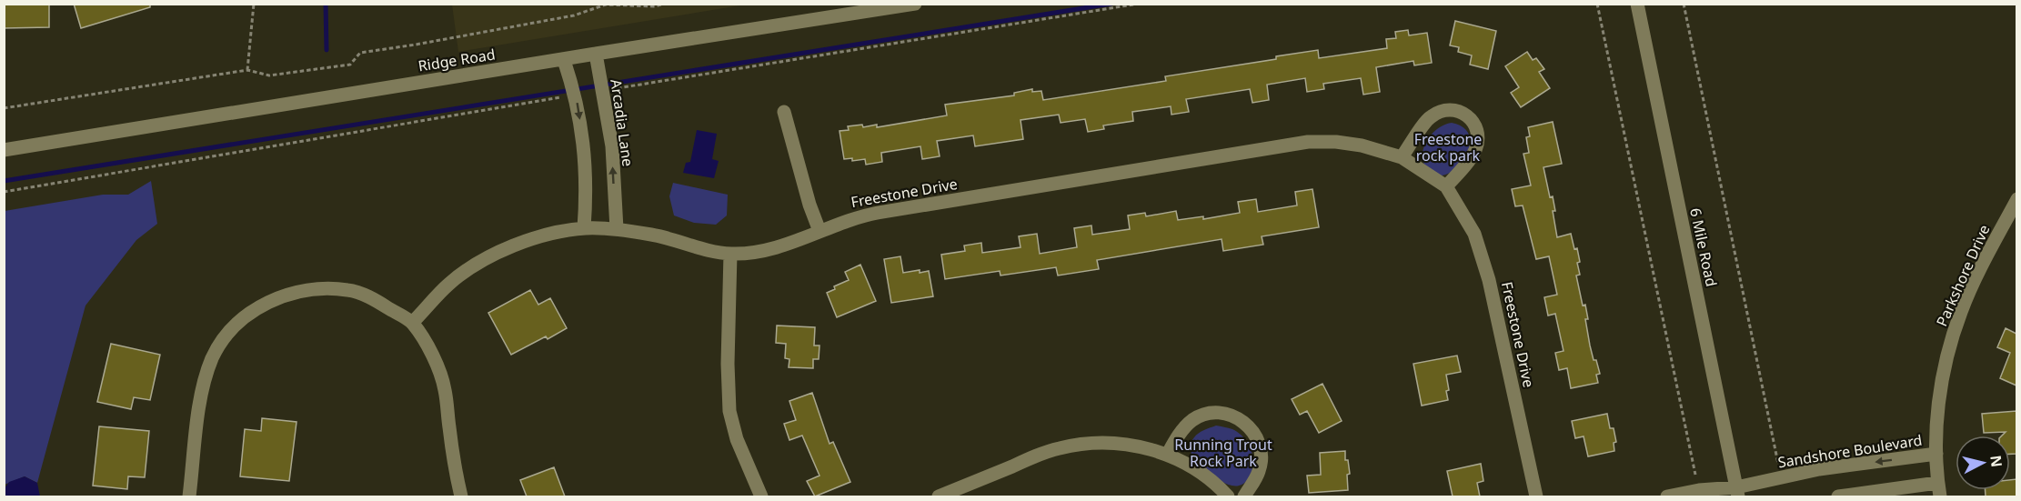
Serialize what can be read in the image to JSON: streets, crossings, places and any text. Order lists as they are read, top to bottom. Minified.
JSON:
{"streets":{"street":["Ridge Road","Arcadia Lane","Freestone Drive","6 Mile Road","Parkshore Drive","Sandshore Boulevard"]},"crossings":[["Ridge Road","Arcadia Lane"],["Arcadia Lane","Freestone Drive"],["6 Mile Road","Sandshore Boulevard"],["Parkshore Drive","Sandshore Boulevard"]],"parks":["Freestone rock park","Running Trout Rock Park"],"north":"right"}
